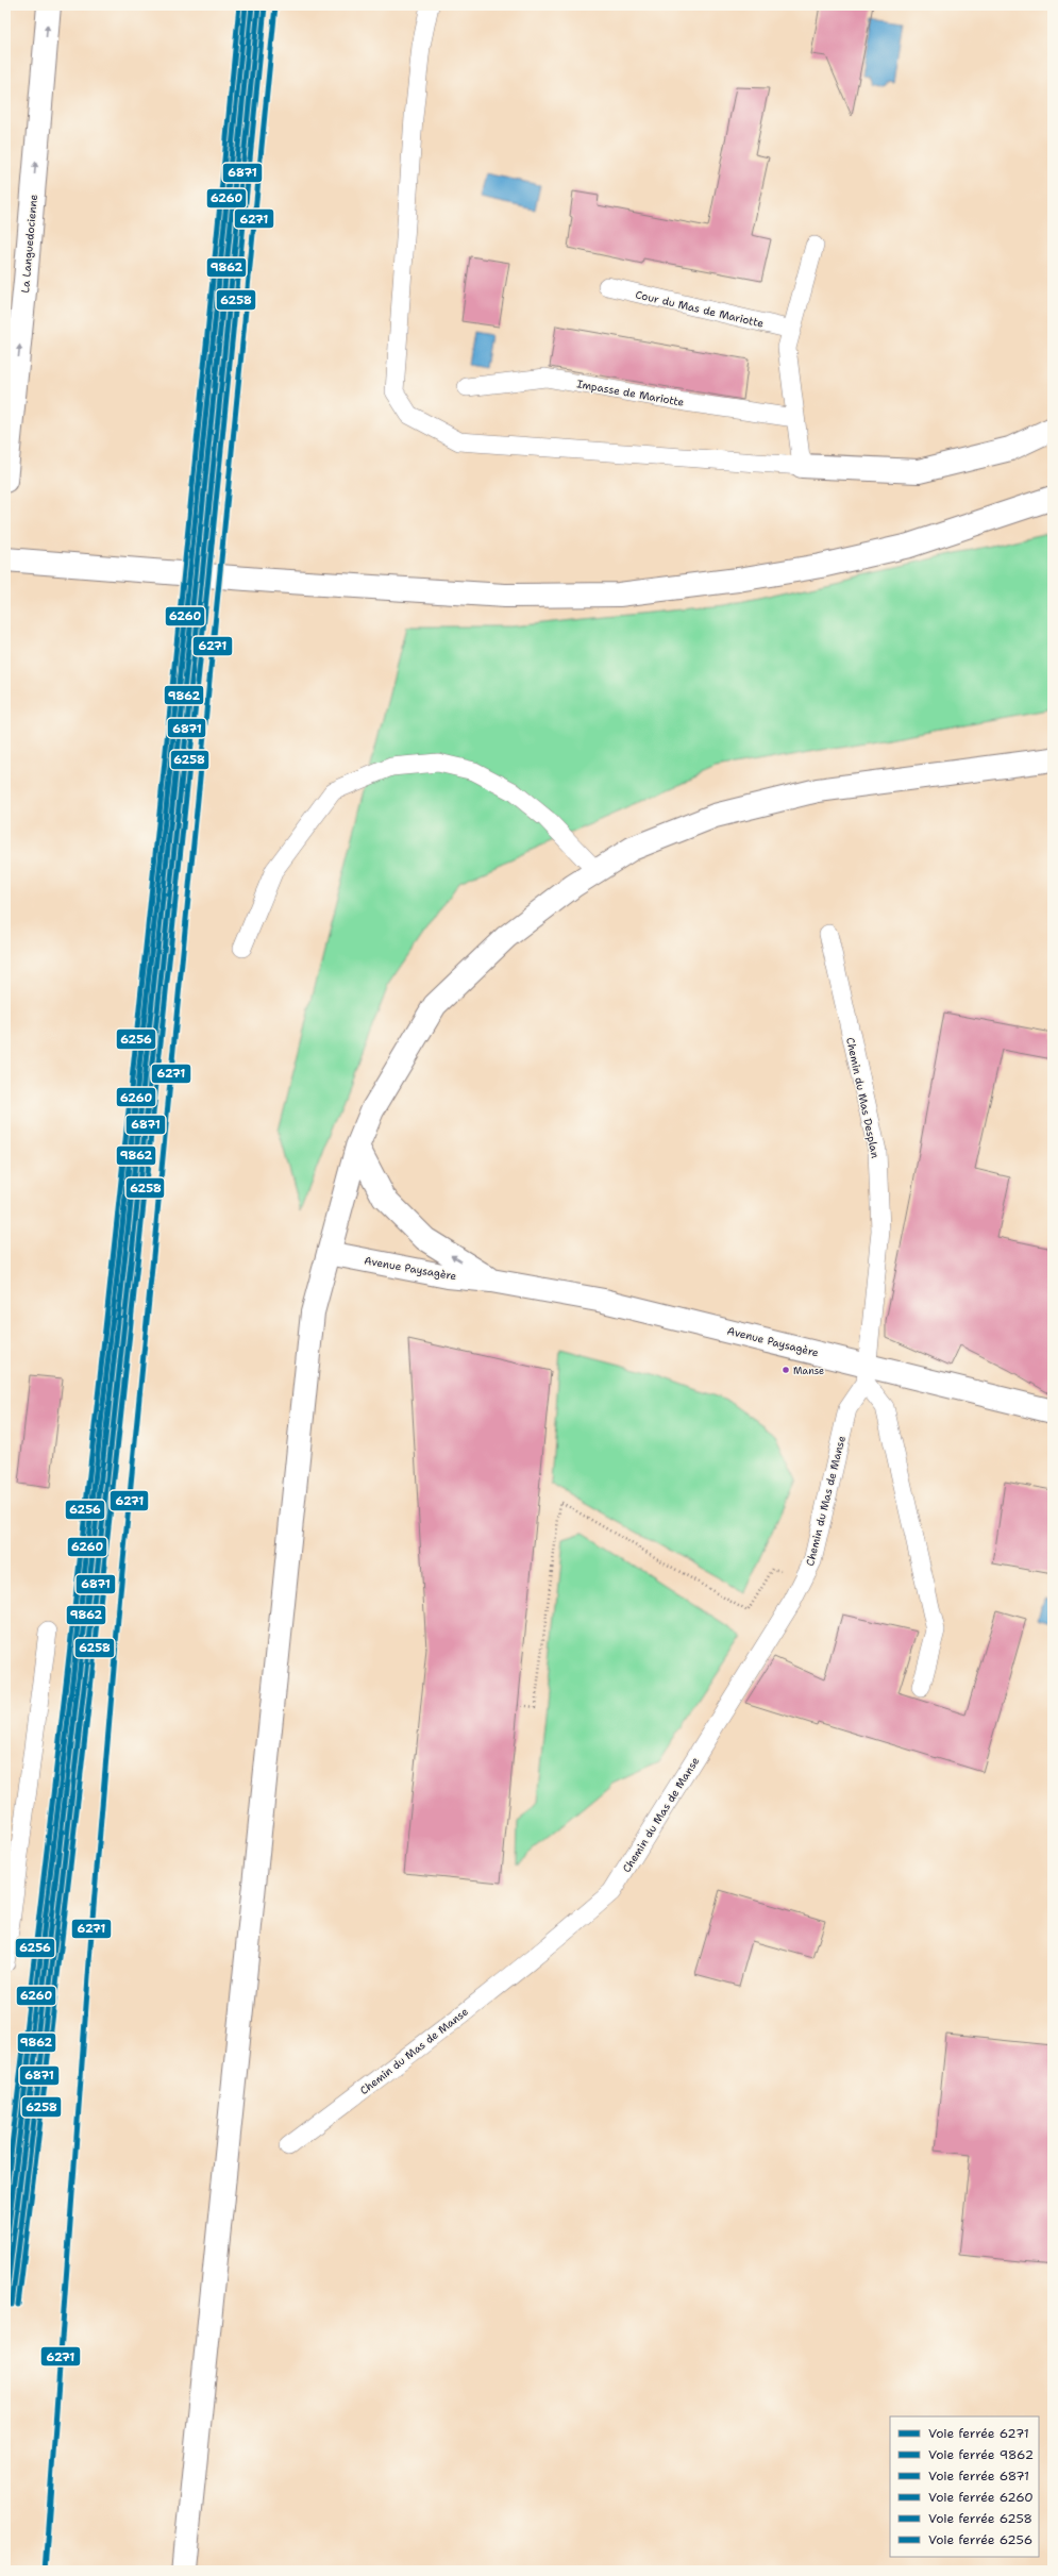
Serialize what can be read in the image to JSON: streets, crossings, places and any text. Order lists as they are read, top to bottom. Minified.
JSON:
{"streets":{"main road":["La Languedocienne","Avenue Paysagère"],"lane":["Cour du Mas de Mariotte","Impasse de Mariotte","Chemin du Mas Desplan","Chemin du Mas de Manse"]},"crossings":[["Chemin du Mas Desplan","Avenue Paysagère"],["Chemin du Mas Desplan","Chemin du Mas de Manse"],["Avenue Paysagère","Chemin du Mas de Manse"]],"one_way":["La Languedocienne"],"places":["Manse"],"lines":["rail line 6271","rail line 9862","rail line 6260","rail line 6256","rail line 6871","rail line 6258"],"legend":["Voie ferrée 6271","Voie ferrée 9862","Voie ferrée 6871","Voie ferrée 6260","Voie ferrée 6258","Voie ferrée 6256"]}
